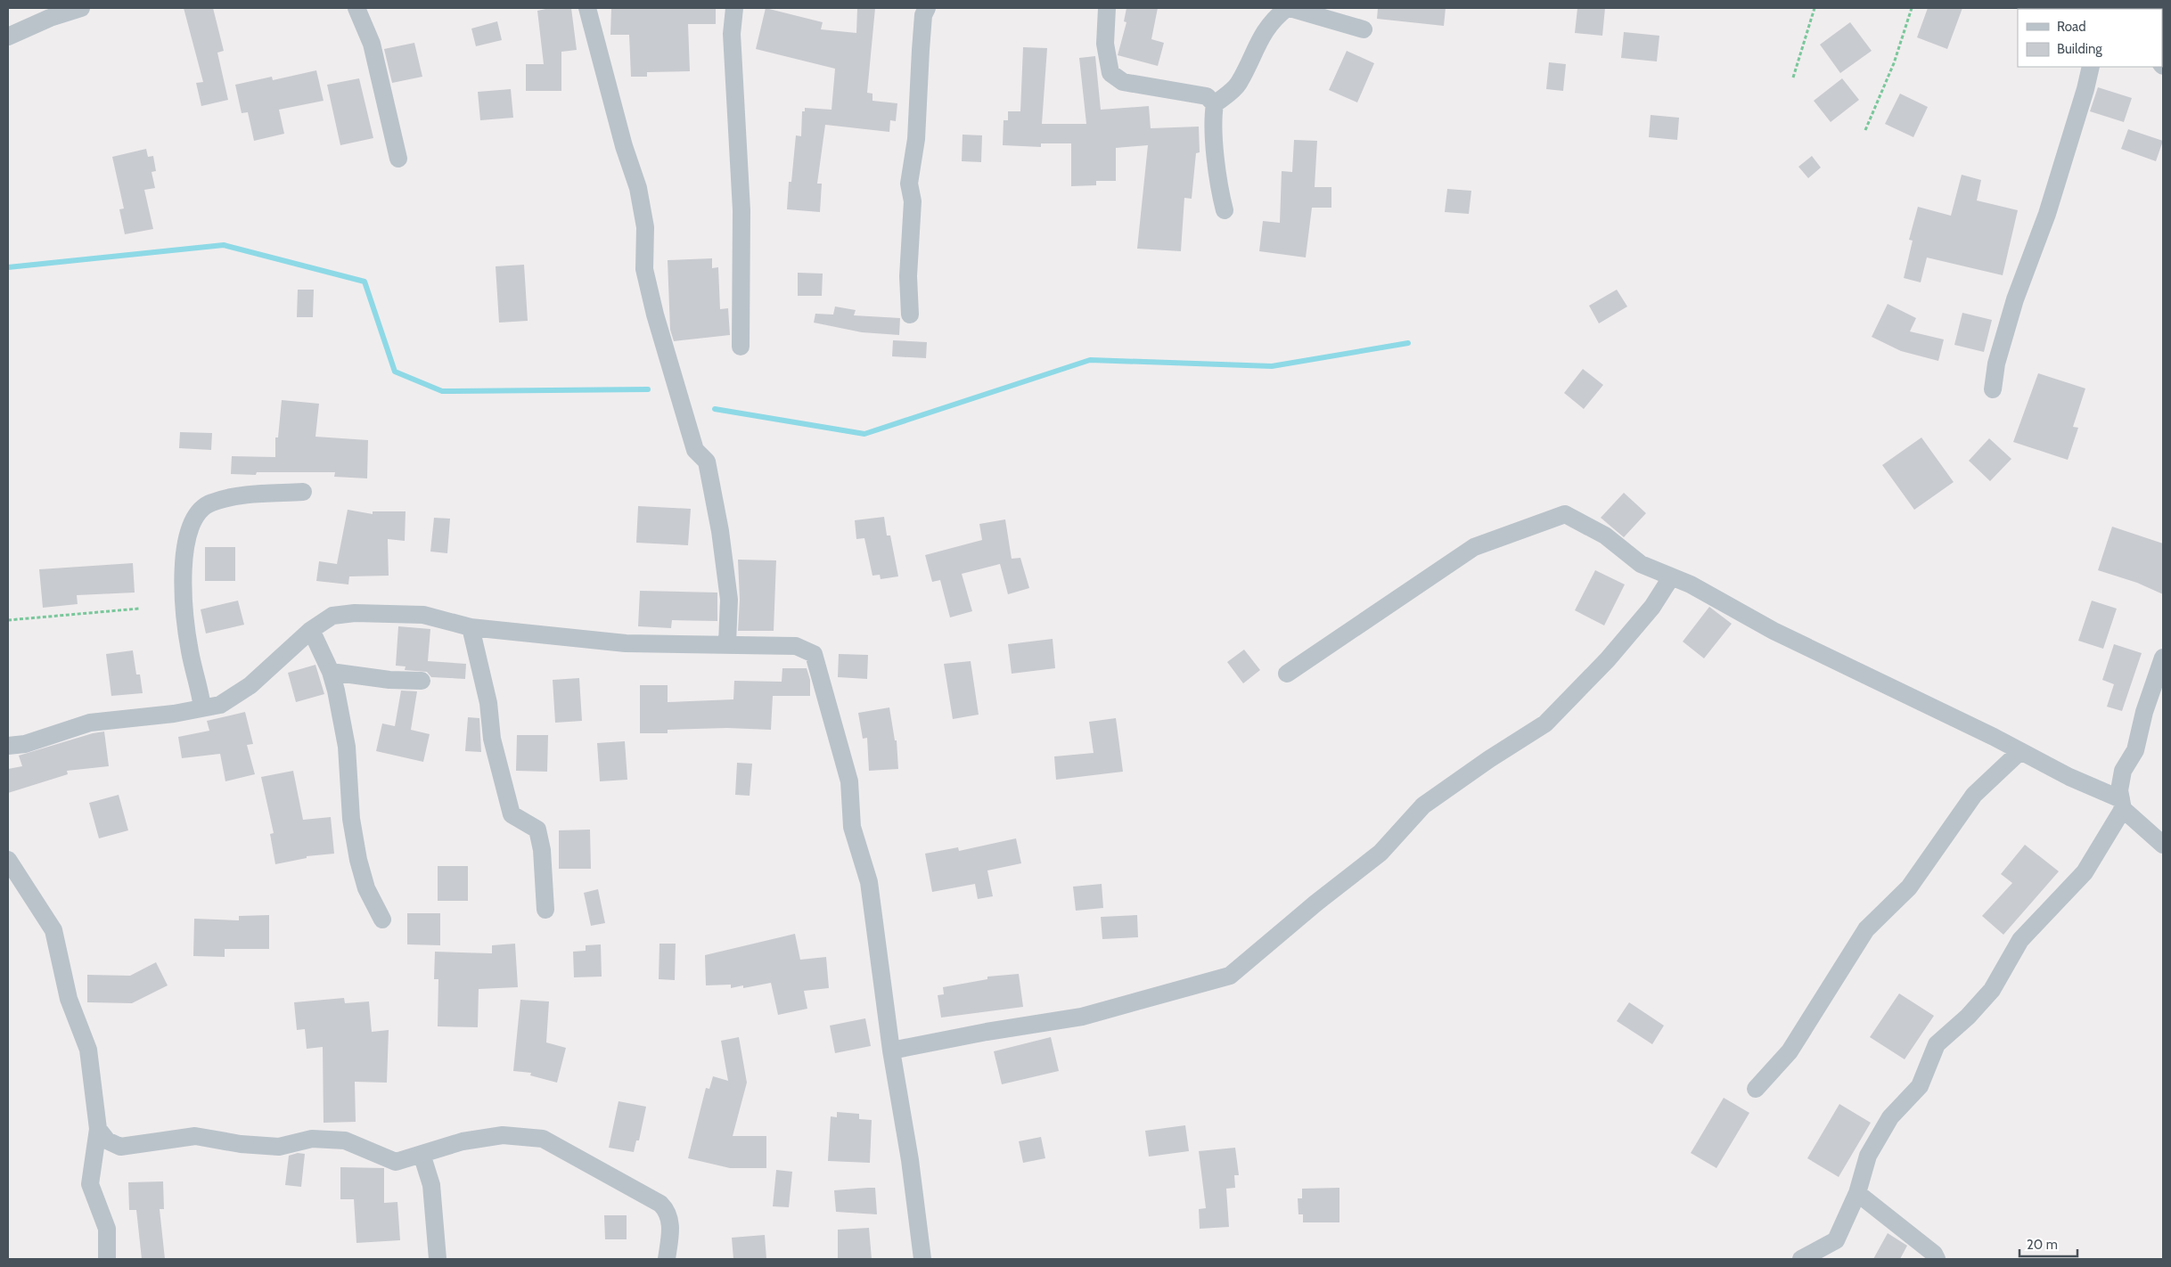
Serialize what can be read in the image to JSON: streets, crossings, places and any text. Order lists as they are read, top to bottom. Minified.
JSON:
{"legend":["Road","Building"],"scale_bar":"20 m"}
